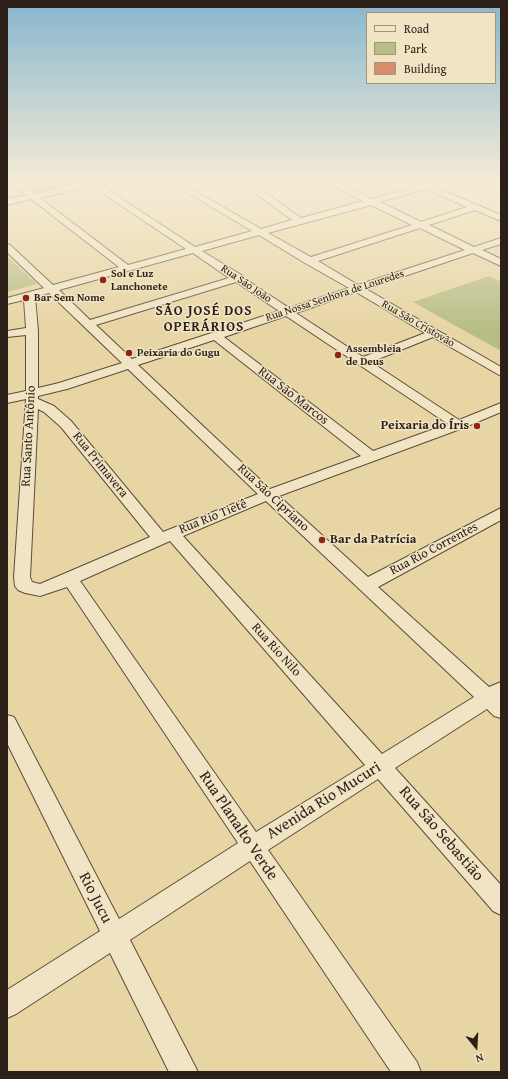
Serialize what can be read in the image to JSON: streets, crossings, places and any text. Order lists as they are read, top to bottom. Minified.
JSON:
{"streets":{"street":["Rua São João","Rua Nossa Senhora de Louredes","Rua São Cristovão","Rua São Marcos","Rua Santo Antônio","Rua Primavera","Rua São Cipriano","Rua Rio Tietê","Rua Rio Correntes","Rua Rio Nilo","Avenida Rio Mucuri","Rua Planalto Verde","Rua São Sebastião","Rio Jucu"]},"crossings":[["Rua São João","Rua Nossa Senhora de Louredes"],["Rua São João","Rua Rio Tietê"],["Rua Nossa Senhora de Louredes","Rua São Cristovão"],["Rua Nossa Senhora de Louredes","Rua São Marcos"],["Rua Nossa Senhora de Louredes","Rua Santo Antônio"],["Rua Nossa Senhora de Louredes","Rua Primavera"],["Rua Nossa Senhora de Louredes","Rua São Cipriano"],["Rua São Marcos","Rua Rio Tietê"],["Rua Santo Antônio","Rua Primavera"],["Rua Santo Antônio","Rua Rio Tietê"],["Rua Primavera","Rua Rio Tietê"],["Rua Primavera","Rua Rio Nilo"],["Rua São Cipriano","Rua Rio Tietê"],["Rua São Cipriano","Rua Rio Correntes"],["Rua São Cipriano","Avenida Rio Mucuri"],["Rua Rio Tietê","Rua Rio Nilo"],["Rua Rio Tietê","Rua Planalto Verde"],["Rua Rio Nilo","Avenida Rio Mucuri"],["Rua Rio Nilo","Rua São Sebastião"],["Avenida Rio Mucuri","Rua Planalto Verde"],["Avenida Rio Mucuri","Rua São Sebastião"],["Avenida Rio Mucuri","Rio Jucu"]],"districts":["SÃO JOSÉ DOS OPERÁRIOS"],"places":["Sol e Luz Lanchonete","Bar Sem Nome","Peixaria do Gugu","Assembleia de Deus","Peixaria do Íris","Bar da Patrícia"],"legend":["Road","Park","Building"],"north":"bottom"}
